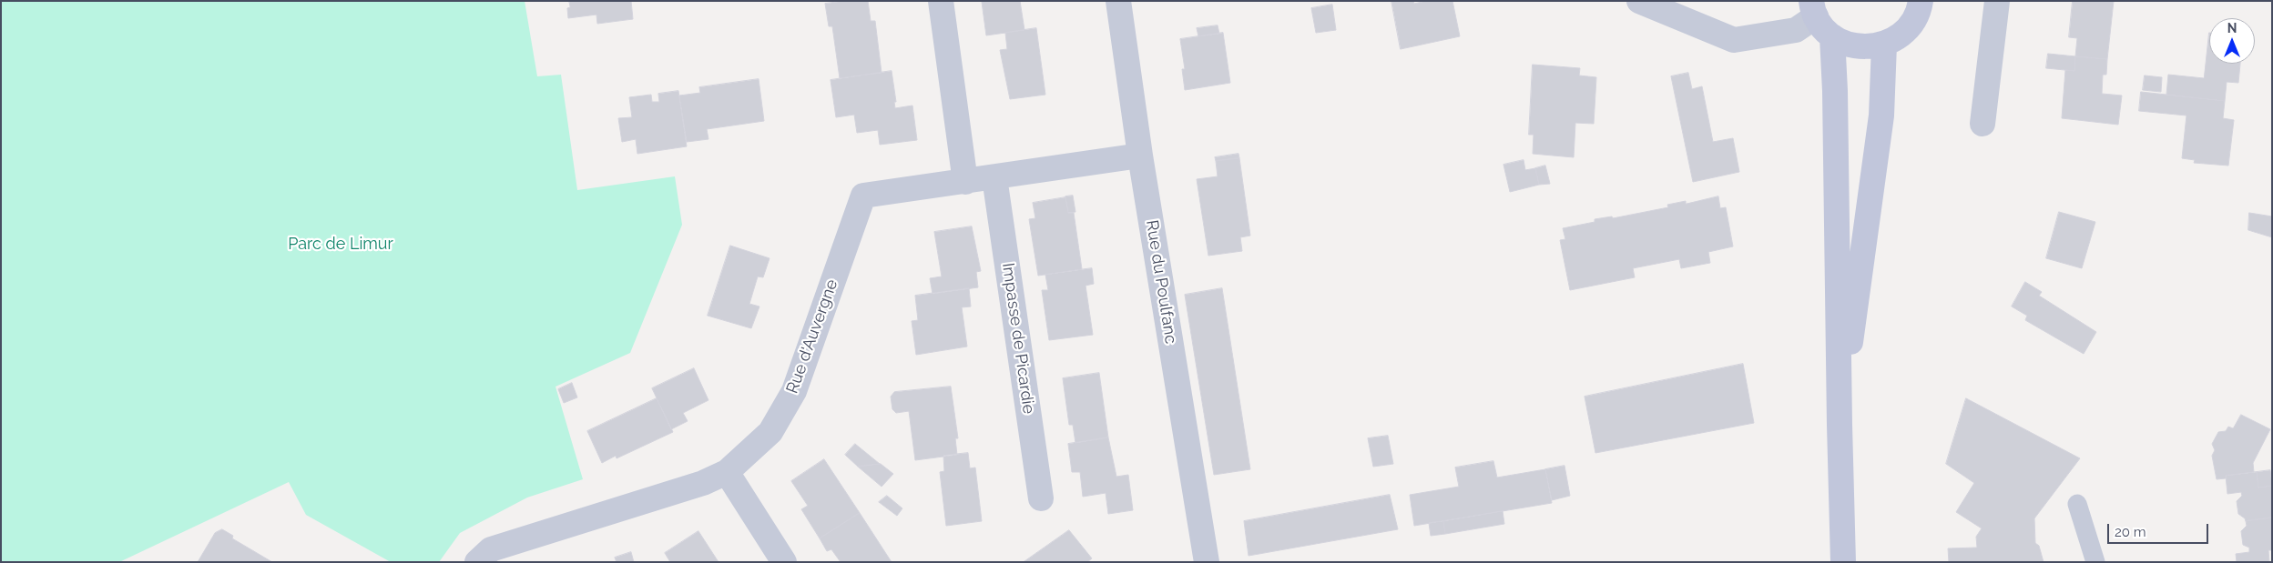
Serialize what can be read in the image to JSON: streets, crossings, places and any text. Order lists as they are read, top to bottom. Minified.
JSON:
{"streets":{"street":["Rue du Poulfanc","Rue d'Auvergne","Impasse de Picardie"]},"crossings":[["Rue du Poulfanc","Rue d'Auvergne"],["Rue d'Auvergne","Impasse de Picardie"]],"parks":["Parc de Limur"],"scale_bar":"20 m","north":"top"}
